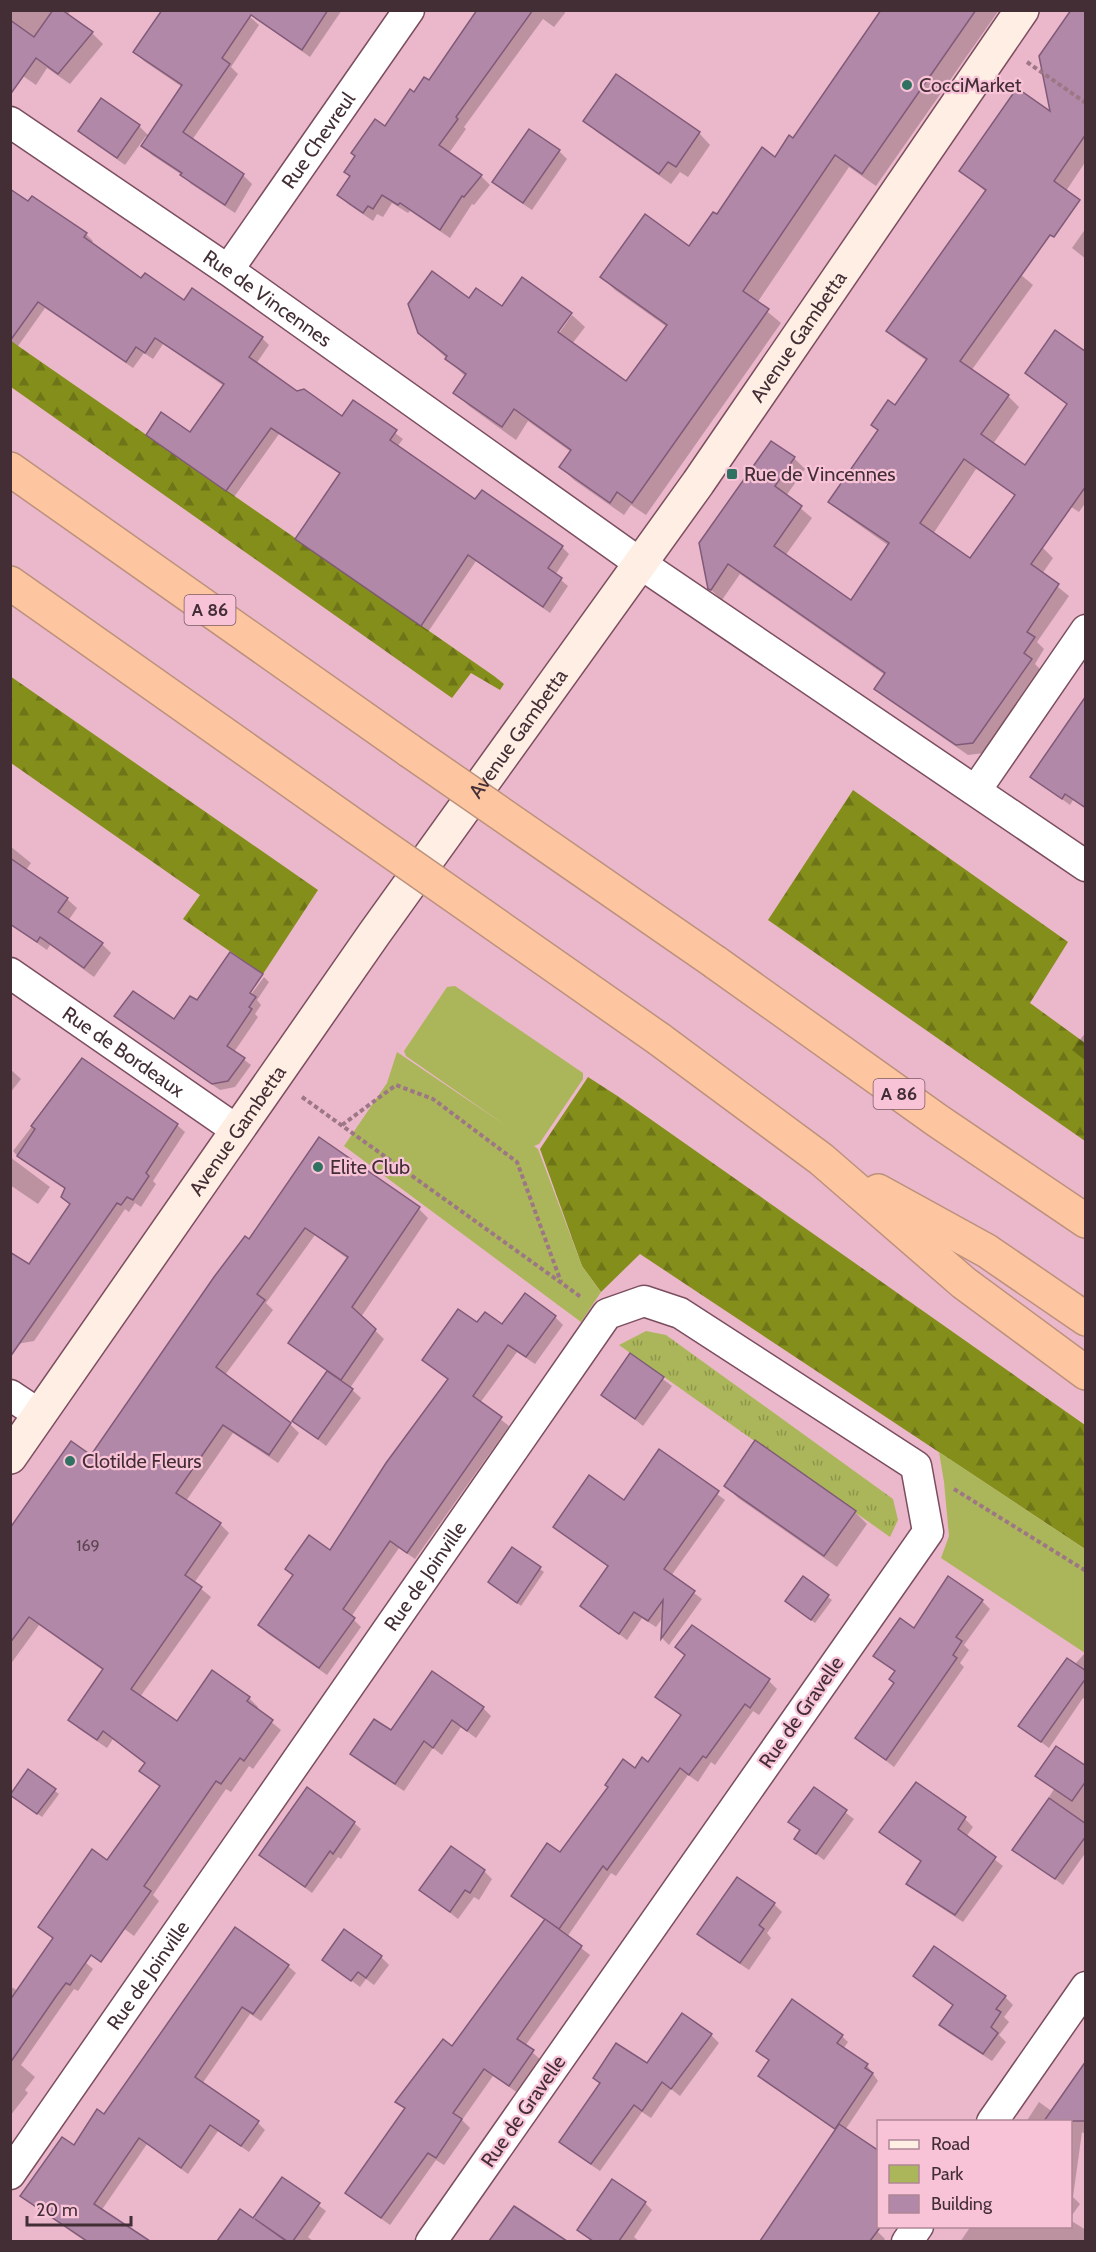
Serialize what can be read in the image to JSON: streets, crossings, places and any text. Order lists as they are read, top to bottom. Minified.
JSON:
{"streets":{"highway":["A 86"],"street":["Rue Chevreul","Rue de Vincennes","Avenue Gambetta","Rue de Bordeaux","Rue de Joinville","Rue de Gravelle"]},"crossings":[["Rue Chevreul","Rue de Vincennes"],["Rue de Vincennes","Avenue Gambetta"],["Avenue Gambetta","Rue de Bordeaux"]],"places":{"other":["CocciMarket","Elite Club","Clotilde Fleurs"],"transit":["Rue de Vincennes"]},"house_numbers":["169"],"legend":["Road","Park","Building"],"scale_bar":"20 m"}
